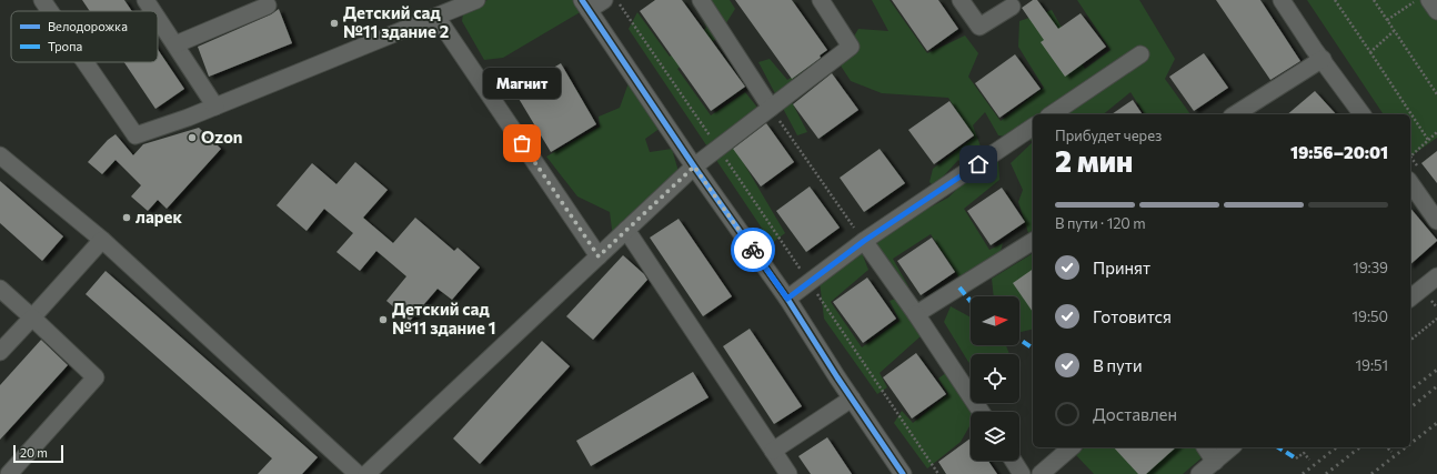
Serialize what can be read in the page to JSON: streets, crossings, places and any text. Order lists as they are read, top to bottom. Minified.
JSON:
{"places":["Детский сад №11 здание 2","Ozon","Магнит","ларек","Детский сад №11 здание 1"],"legend":["Велодорожка","Тропа"],"scale_bar":"20 m","north":"right","page":{"bubble":"Магнит","heading":["2 мин","Прибудет через","19:56–20:01"],"bar":"В пути · 120 m","list":[["Принят","19:39"],["Готовится","19:50"],["В пути","19:51"],"Доставлен"],"scale":"20 m"}}
